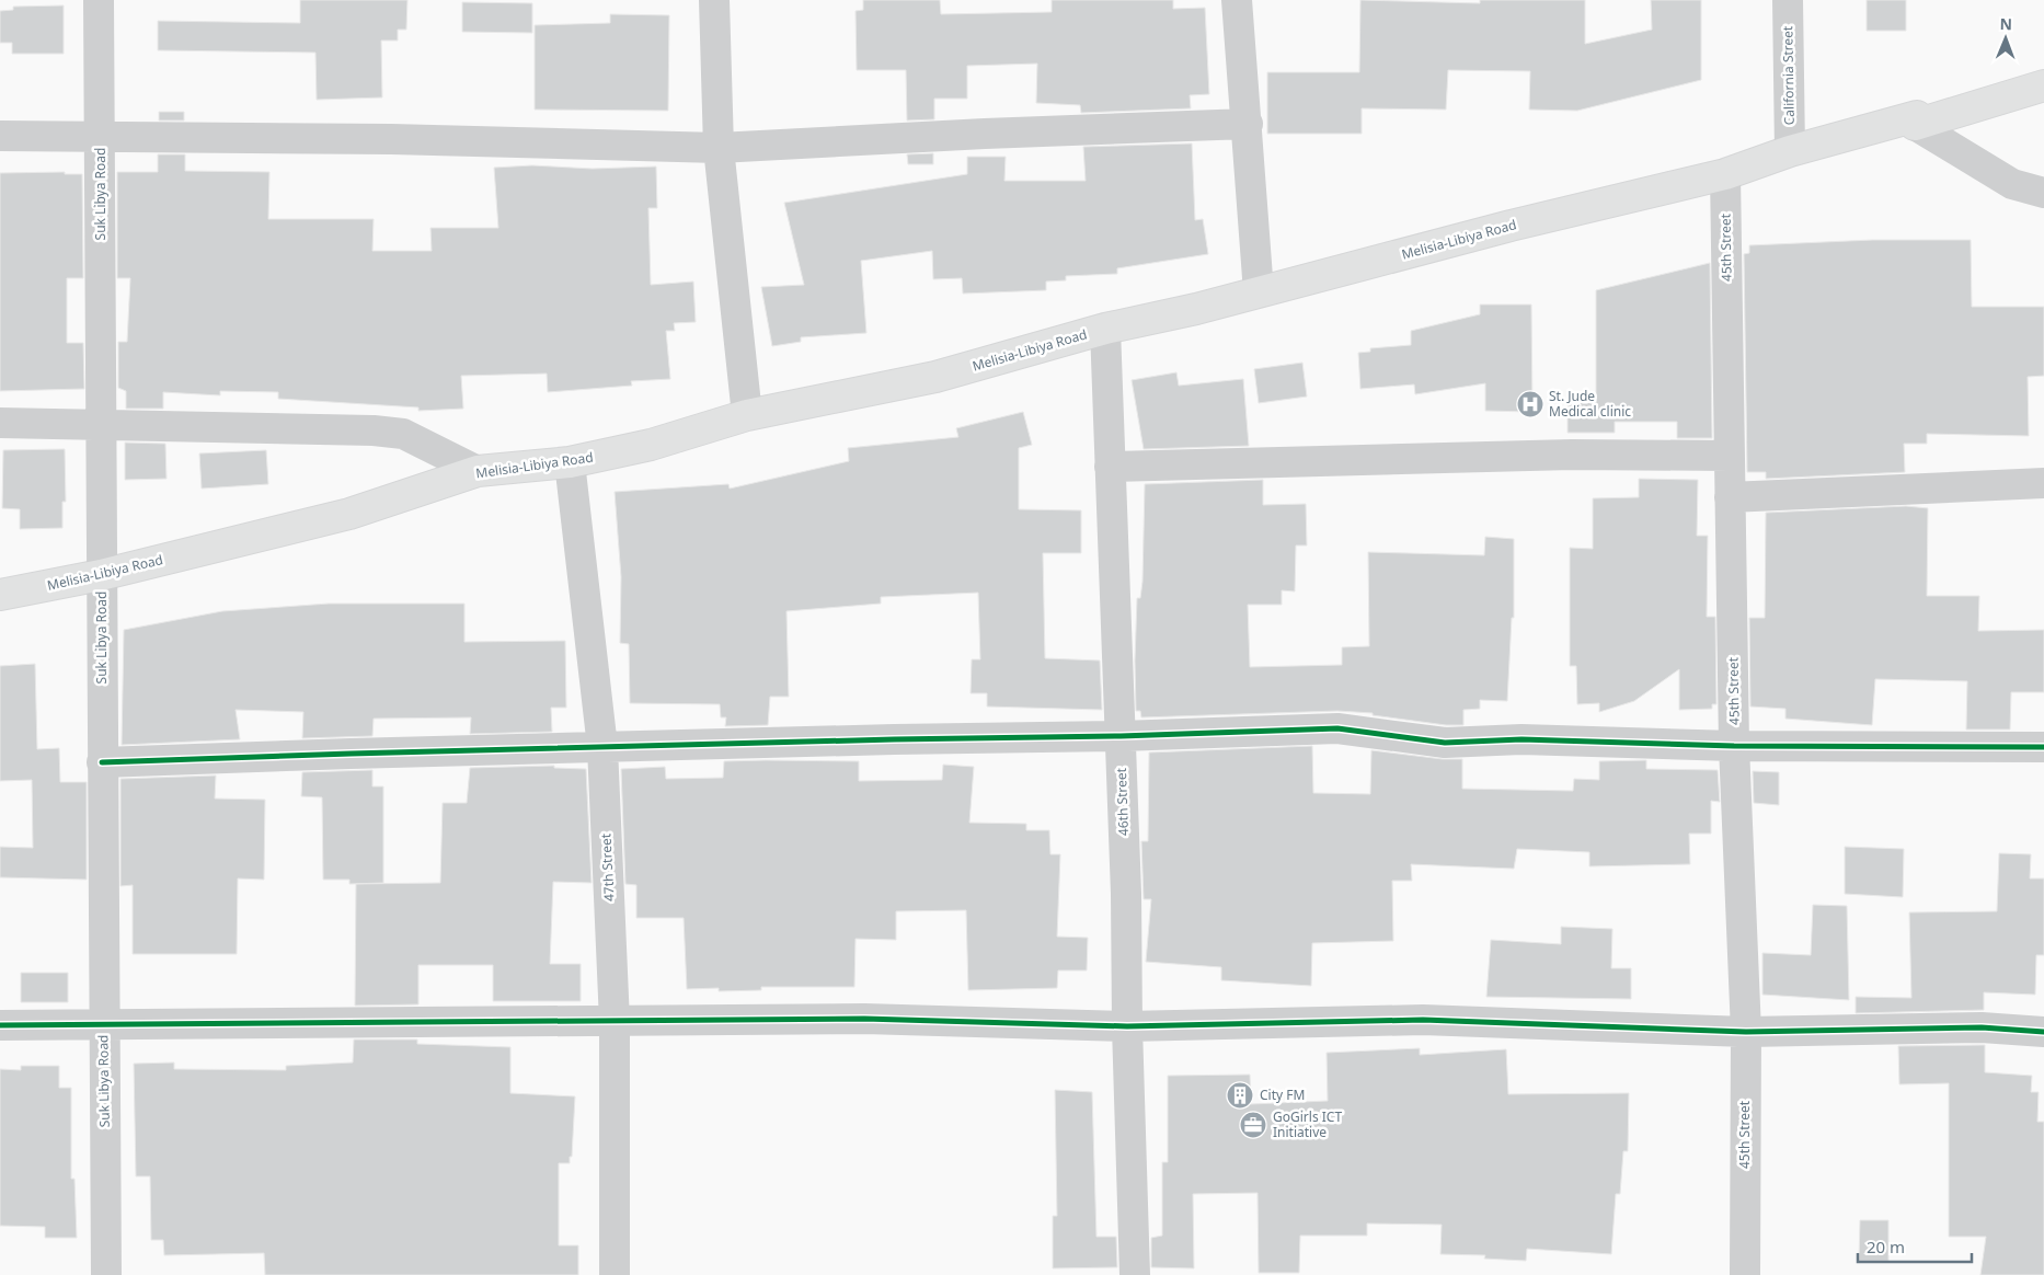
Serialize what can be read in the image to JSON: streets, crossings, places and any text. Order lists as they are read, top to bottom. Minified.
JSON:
{"streets":{"main road":["Melisia-Libiya Road"],"street":["California Street","Suk Libya Road","45th Street","46th Street","47th Street"]},"crossings":[["California Street","Melisia-Libiya Road"],["Suk Libya Road","Melisia-Libiya Road"],["Melisia-Libiya Road","45th Street"],["Melisia-Libiya Road","46th Street"],["Melisia-Libiya Road","47th Street"]],"places":{"hospital":["St. Jude Medical clinic"],"building":["City FM"],"office":["GoGirls ICT Initiative"]},"scale_bar":"20 m","north":"top"}
